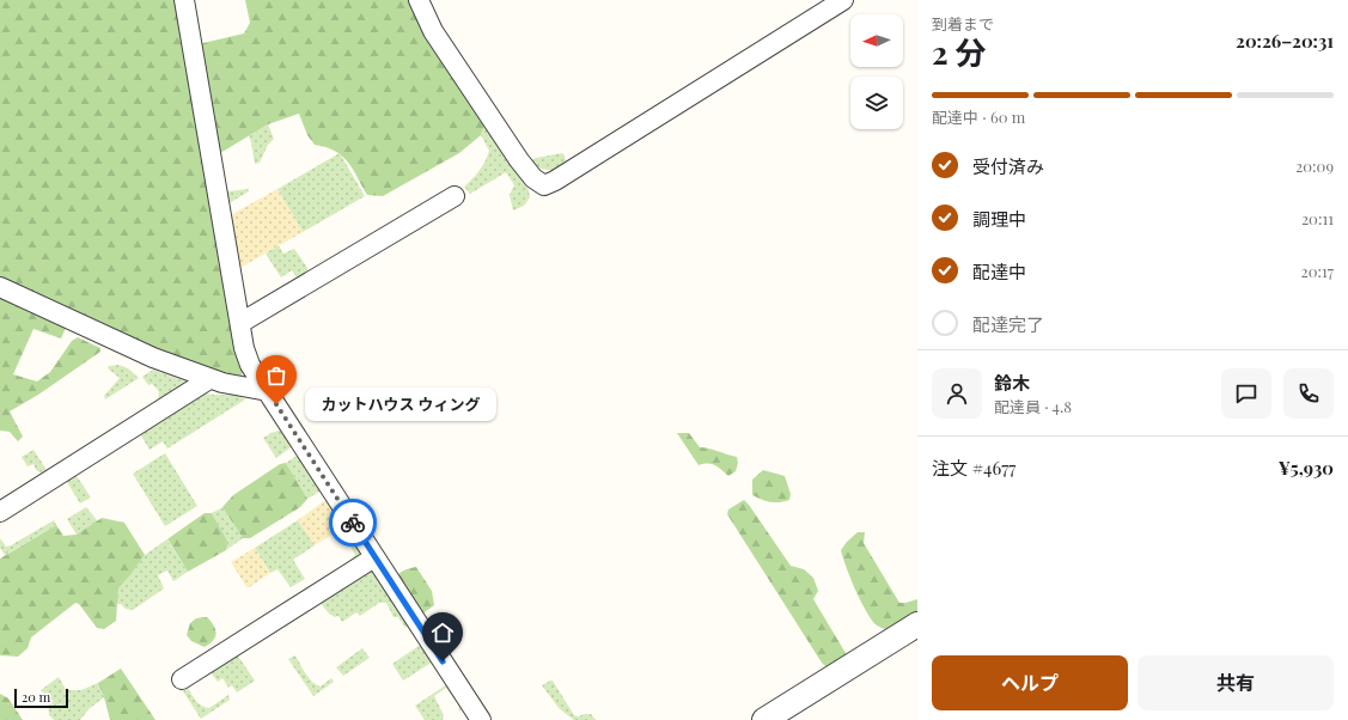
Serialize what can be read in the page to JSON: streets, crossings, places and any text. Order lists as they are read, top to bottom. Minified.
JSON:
{"places":["カットハウス ウィング"],"scale_bar":"20 m","north":"left","page":{"heading":["2 分","到着まで","20:26–20:31"],"panel":["鈴木","配達員 · 4.8","注文 #4677","¥5,930"],"bar":"配達中 · 60 m","list":[["受付済み","20:09"],["調理中","20:11"],["配達中","20:17"],"配達完了"],"bubble":"カットハウス ウィング","buttons":["ヘルプ","共有"],"scale":"20 m"}}
